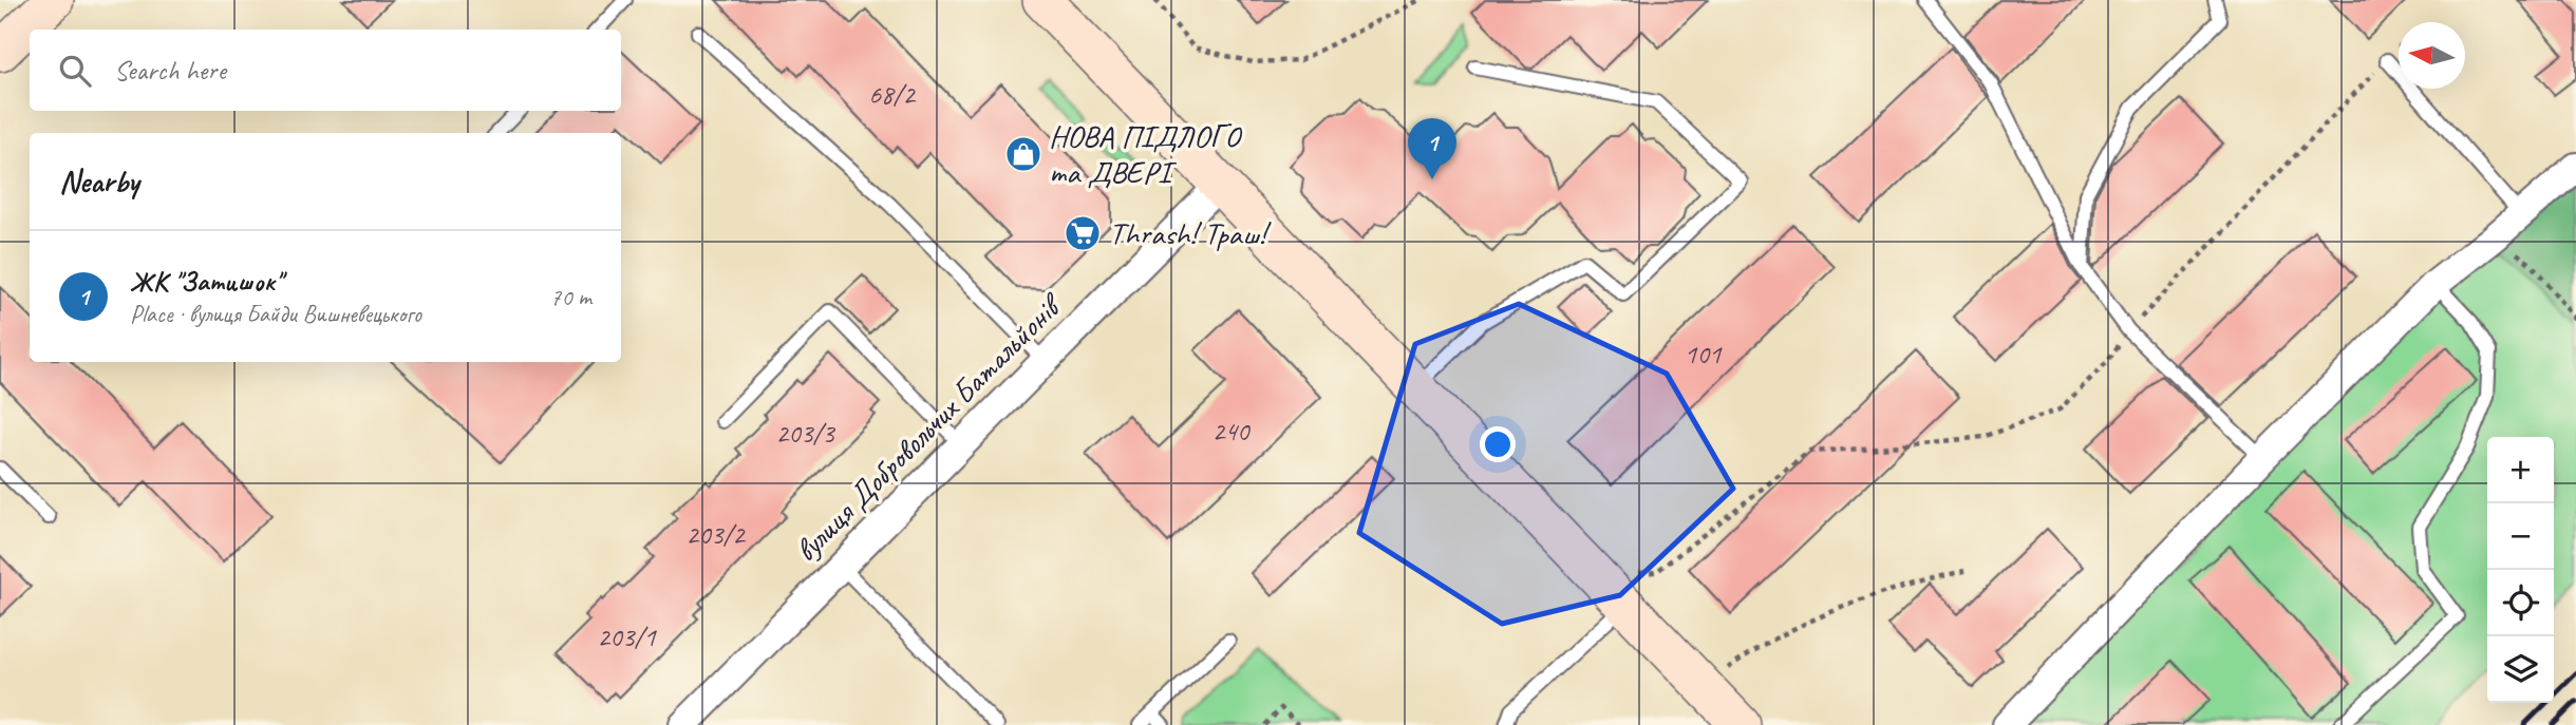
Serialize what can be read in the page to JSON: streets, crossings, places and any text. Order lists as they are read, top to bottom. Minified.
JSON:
{"streets":{"street":["вулиця Добровольчих Батальйонів"]},"places":{"shop":["НОВА ПІДЛОГО та ДВЕРІ"],"supermarket":["Thrash! Траш!"]},"house_numbers":["68/2","101","240","203/3","203/2","203/1"],"north":"left","page":{"search":"Search here","pins":"1","heading":"Nearby","list":[{"mark":"1","name":"ЖК \"Затишок\"","note":"Place · вулиця Байди Вишневецького","value":"70 m"}],"map_buttons":["+","−"]}}
